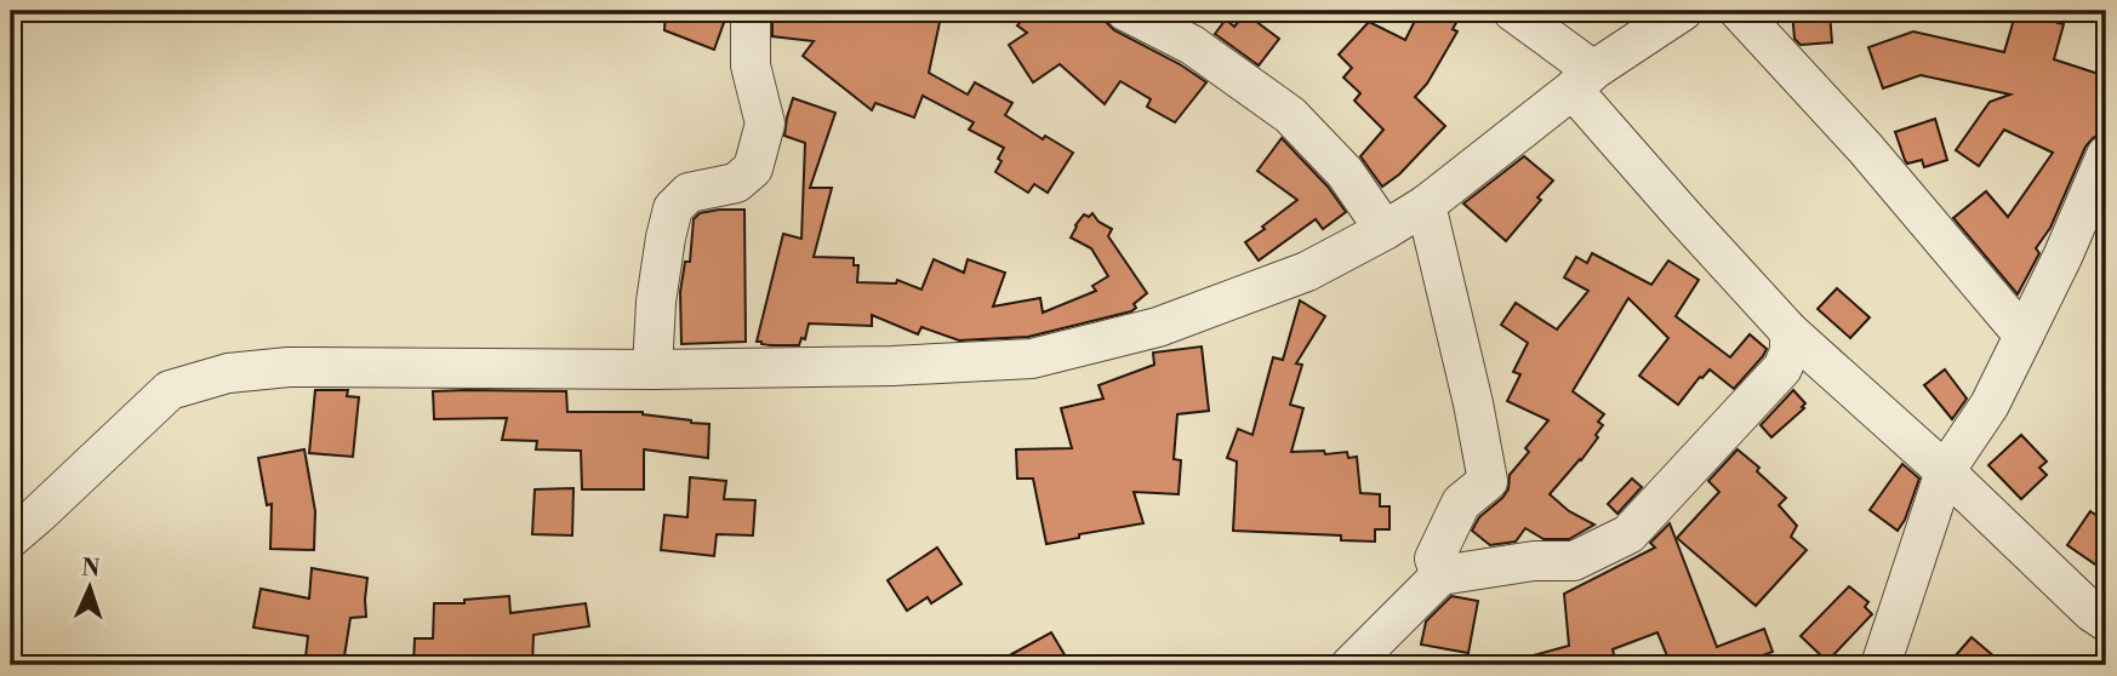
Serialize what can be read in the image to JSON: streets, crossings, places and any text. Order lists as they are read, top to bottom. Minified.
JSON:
{"north":"top"}
